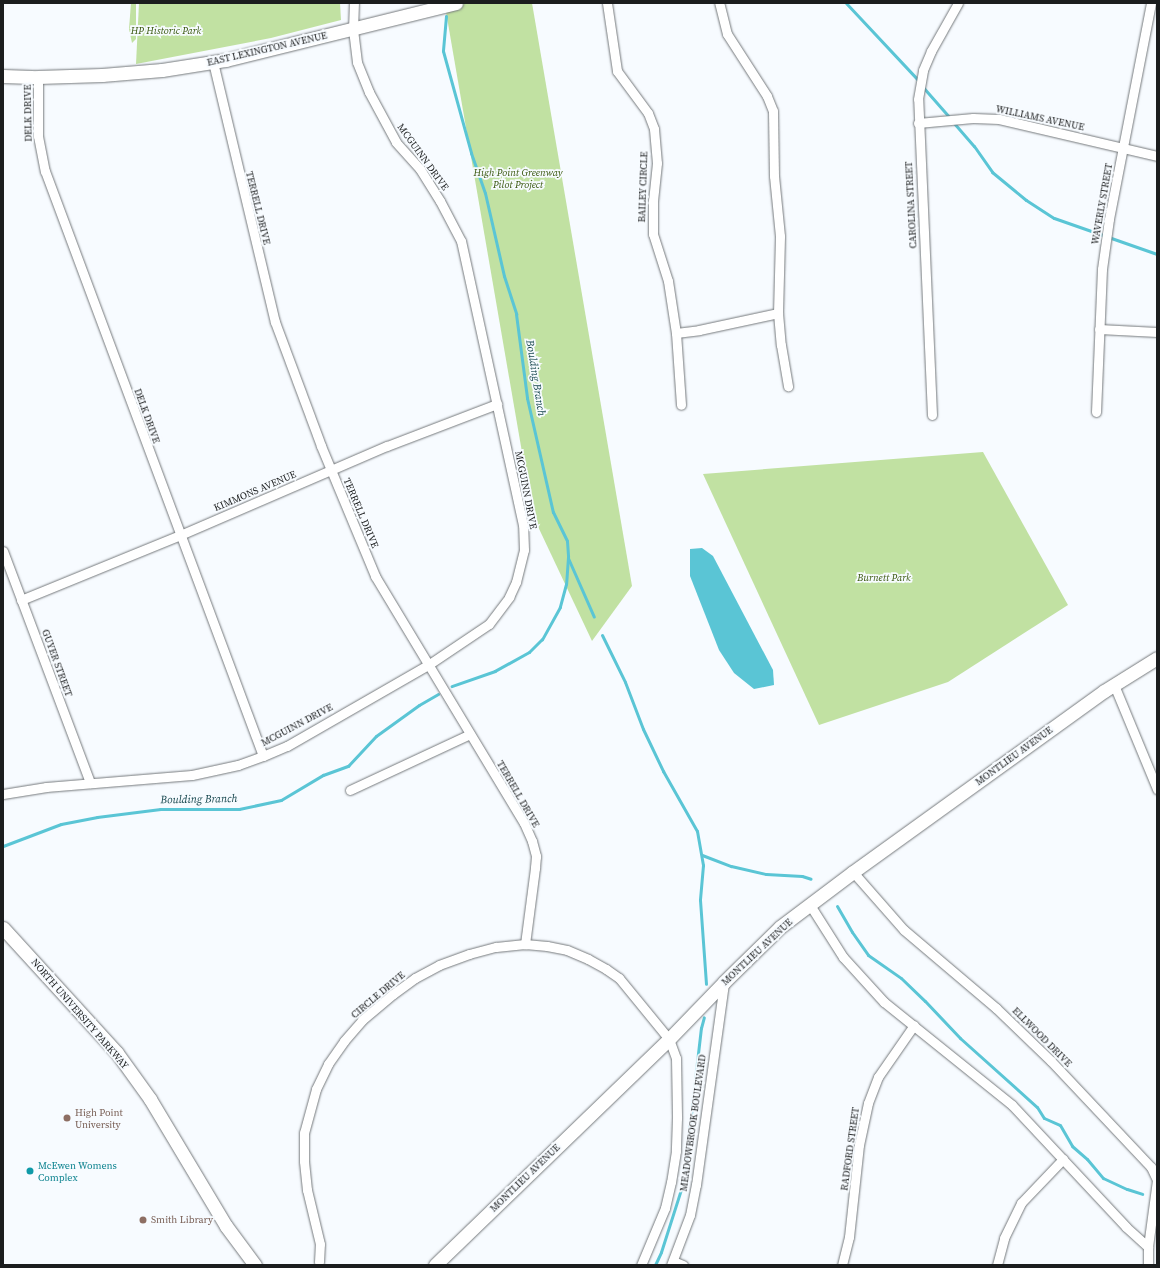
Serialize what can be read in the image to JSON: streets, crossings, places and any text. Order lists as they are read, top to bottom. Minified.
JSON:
{"streets":{"street":["EAST LEXINGTON AVENUE","DELK DRIVE","WILLIAMS AVENUE","MCGUINN DRIVE","BAILEY CIRCLE","WAVERLY STREET","CAROLINA STREET","TERRELL DRIVE","KIMMONS AVENUE","GUYER STREET","MONTLIEU AVENUE","CIRCLE DRIVE","NORTH UNIVERSITY PARKWAY","ELLWOOD DRIVE","MEADOWBROOK BOULEVARD","RADFORD STREET"]},"crossings":[["EAST LEXINGTON AVENUE","DELK DRIVE"],["EAST LEXINGTON AVENUE","MCGUINN DRIVE"],["EAST LEXINGTON AVENUE","TERRELL DRIVE"],["DELK DRIVE","MCGUINN DRIVE"],["DELK DRIVE","KIMMONS AVENUE"],["WILLIAMS AVENUE","WAVERLY STREET"],["WILLIAMS AVENUE","CAROLINA STREET"],["MCGUINN DRIVE","TERRELL DRIVE"],["MCGUINN DRIVE","KIMMONS AVENUE"],["MCGUINN DRIVE","GUYER STREET"],["TERRELL DRIVE","KIMMONS AVENUE"],["TERRELL DRIVE","CIRCLE DRIVE"],["KIMMONS AVENUE","GUYER STREET"],["MONTLIEU AVENUE","CIRCLE DRIVE"],["MONTLIEU AVENUE","ELLWOOD DRIVE"],["MONTLIEU AVENUE","MEADOWBROOK BOULEVARD"],["CIRCLE DRIVE","MEADOWBROOK BOULEVARD"]],"water":["Boulding Branch"],"parks":["HP Historic Park","High Point Greenway Pilot Project","Burnett Park"],"places":["High Point University","McEwen Womens Complex","Smith Library"]}
